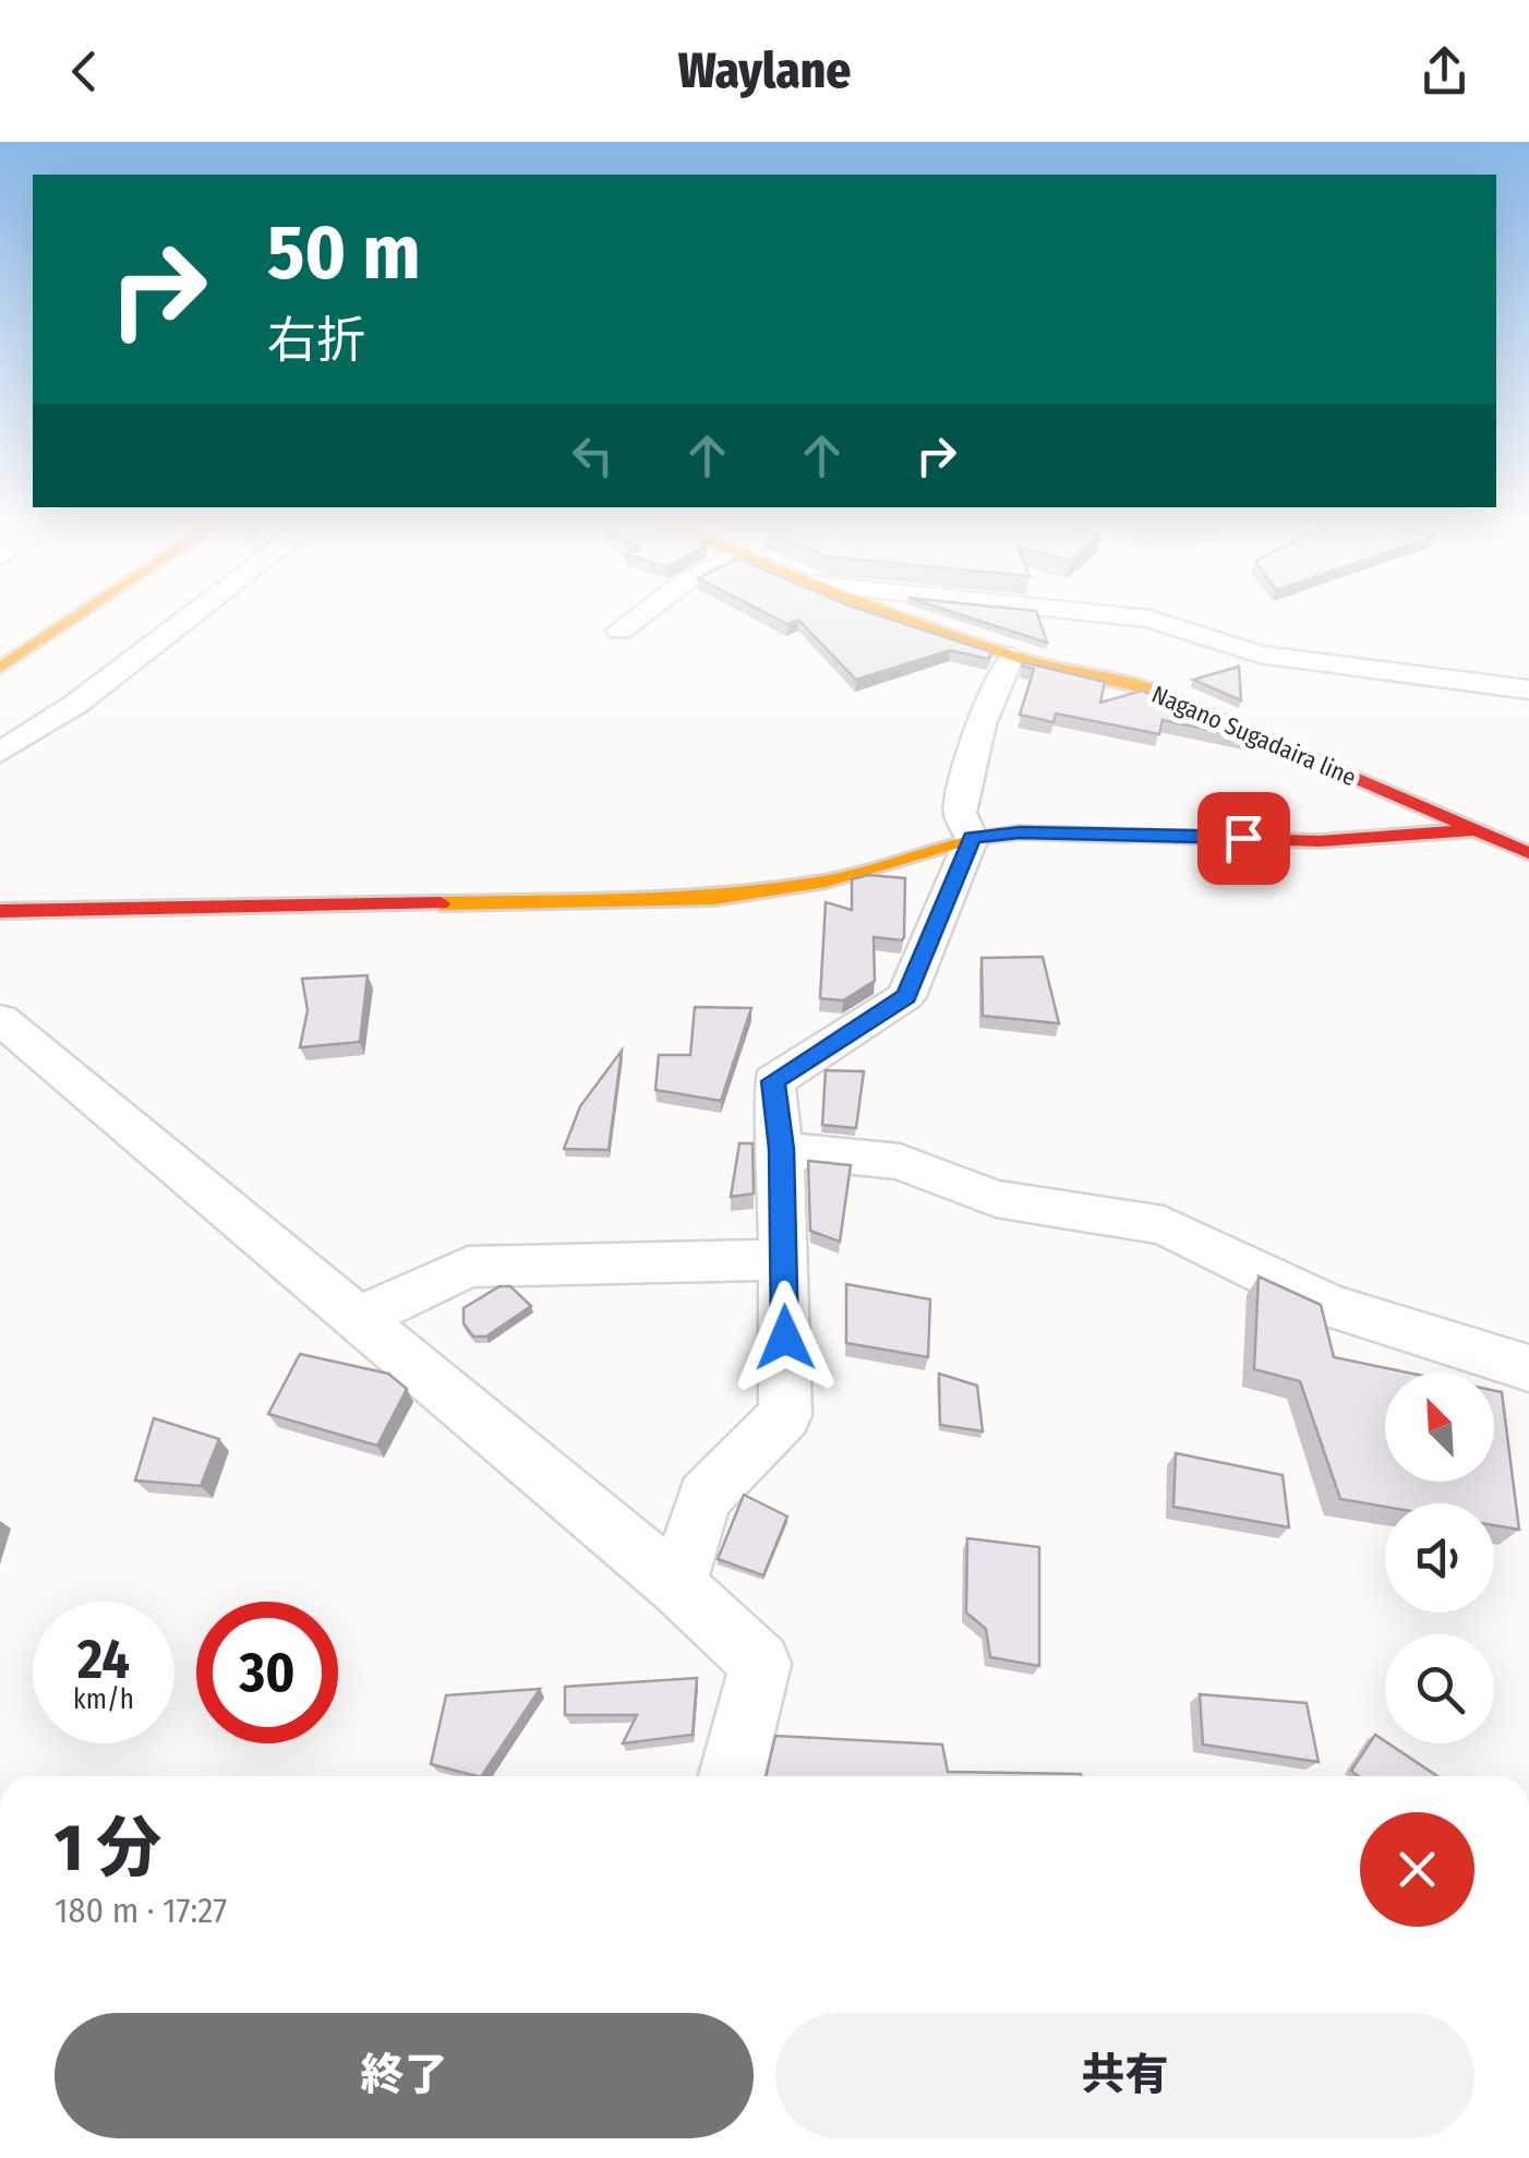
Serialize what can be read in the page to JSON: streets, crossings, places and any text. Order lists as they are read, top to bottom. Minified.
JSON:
{"streets":{"main road":["Nagano Sugadaira line"]},"north":"top left","page":{"header":"Waylane","turn":["50 m","右折"],"speed":"24 km/h","limit":"30","heading":["1 分","180 m · 17:27"],"buttons":["終了","共有"]}}
